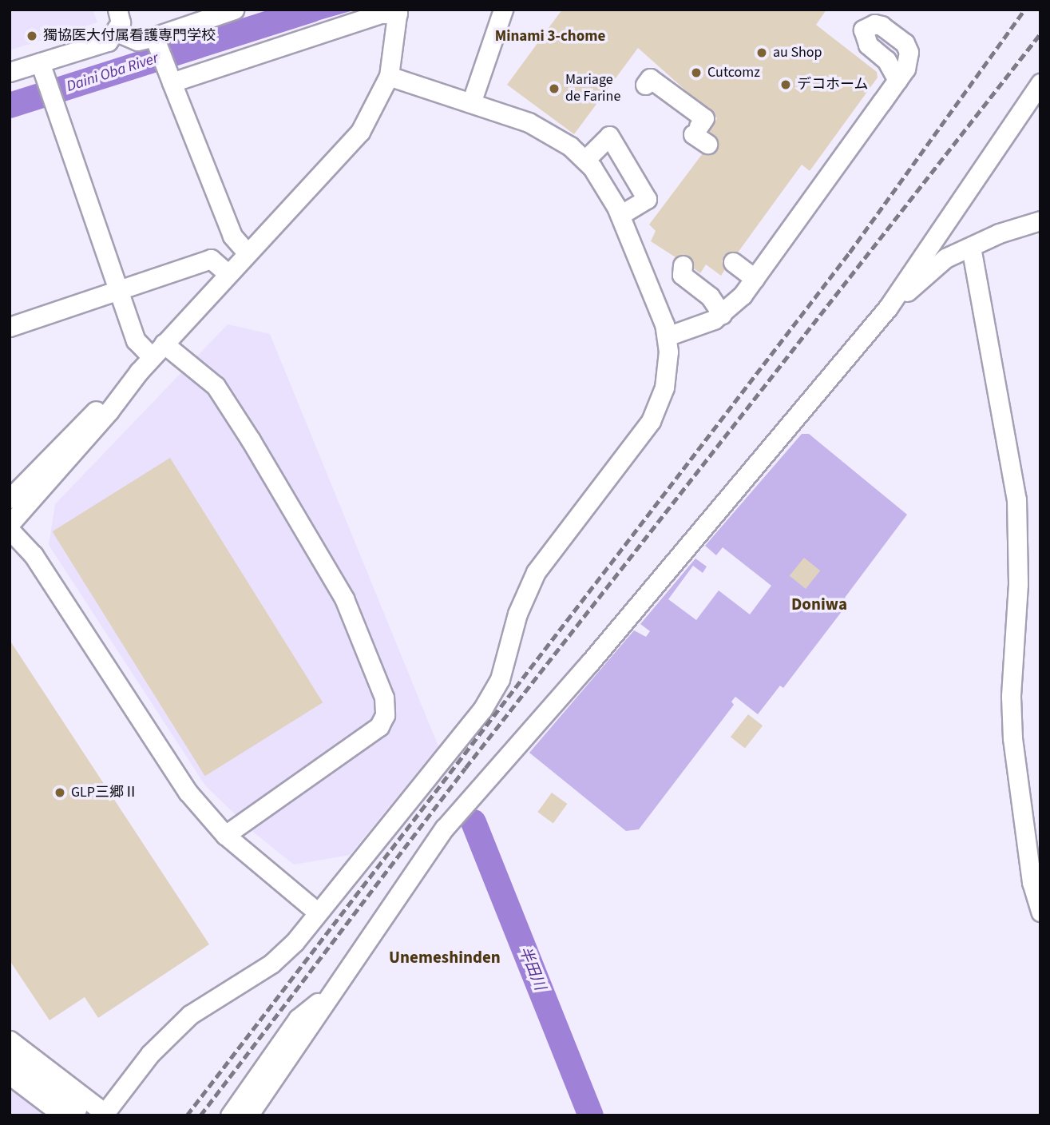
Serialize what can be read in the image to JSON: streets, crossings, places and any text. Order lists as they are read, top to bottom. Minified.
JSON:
{"districts":["Minami 3-chome","Doniwa","Unemeshinden"],"water":["Daini Oba River","半田川"],"places":["獨協医大付属看護専門学校","au Shop","Cutcomz","デコホーム","Mariage de Farine","GLP三郷Ⅱ"]}
